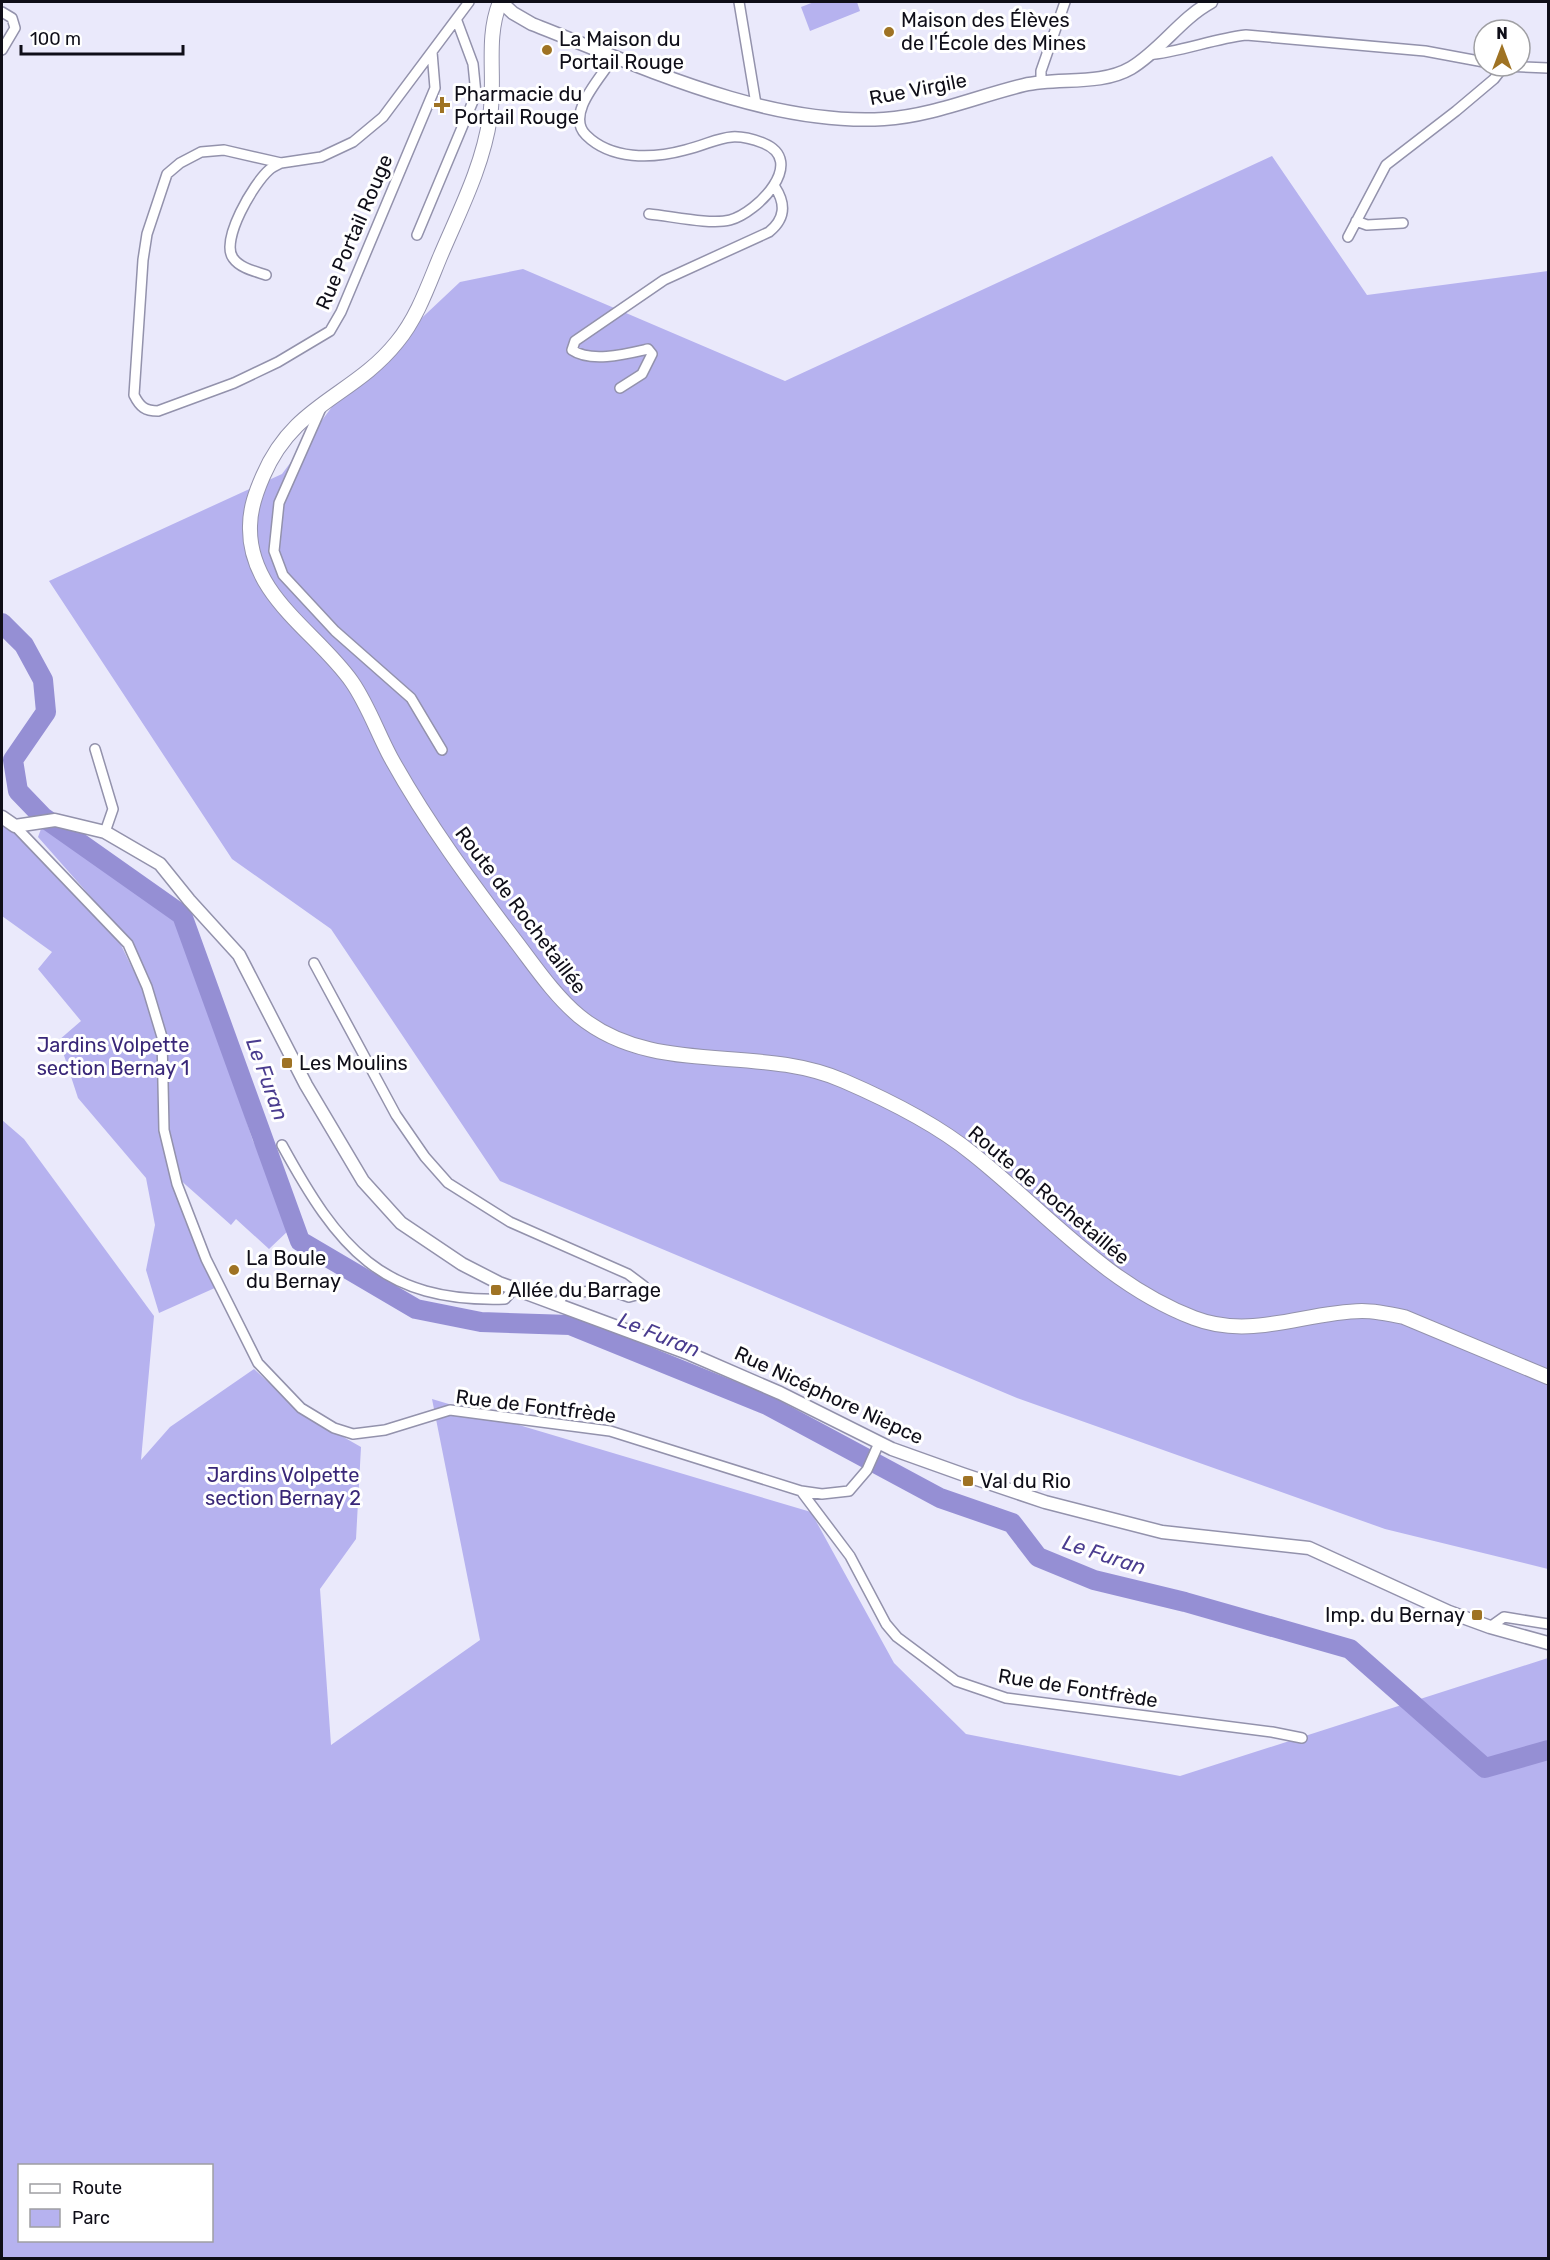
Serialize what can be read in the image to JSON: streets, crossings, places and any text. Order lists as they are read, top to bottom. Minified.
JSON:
{"streets":{"main road":["Route de Rochetaillée"],"street":["Rue Virgile","Rue Portail Rouge","Rue Nicéphore Niepce","Rue de Fontfrède"]},"crossings":[["Rue Virgile","Route de Rochetaillée"],["Rue Nicéphore Niepce","Rue de Fontfrède"]],"water":["Le Furan"],"parks":["Jardins Volpette section Bernay 1","Jardins Volpette section Bernay 2"],"places":{"other":["Maison des Élèves de l'École des Mines","La Maison du Portail Rouge","La Boule du Bernay"],"health":["Pharmacie du Portail Rouge"],"transit":["Les Moulins","Allée du Barrage","Val du Rio","Imp. du Bernay"]},"legend":["Route","Parc"],"scale_bar":"100 m","north":"top"}
